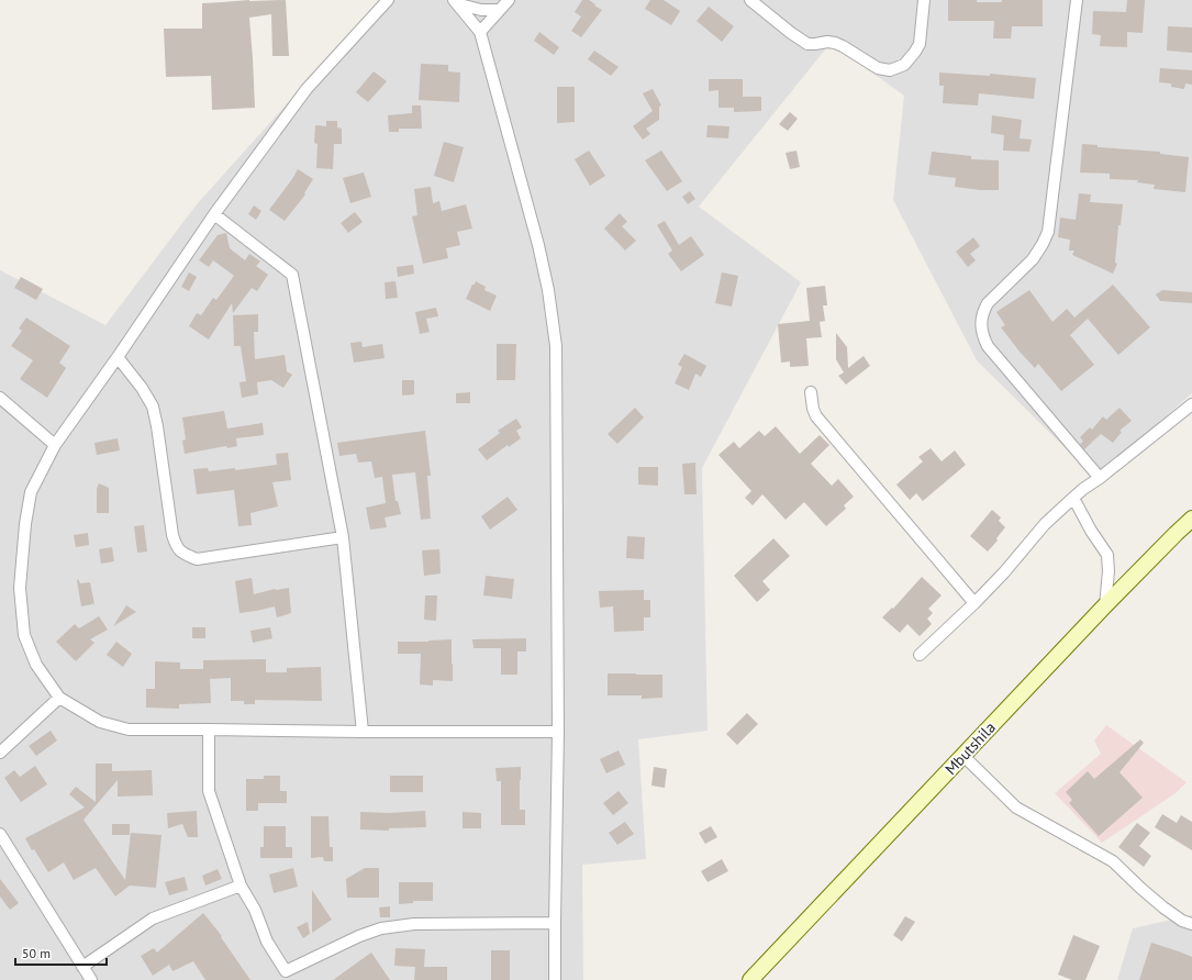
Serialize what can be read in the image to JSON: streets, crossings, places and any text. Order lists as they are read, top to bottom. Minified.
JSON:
{"streets":{"street":["Mbutshila"]},"scale_bar":"50 m"}
